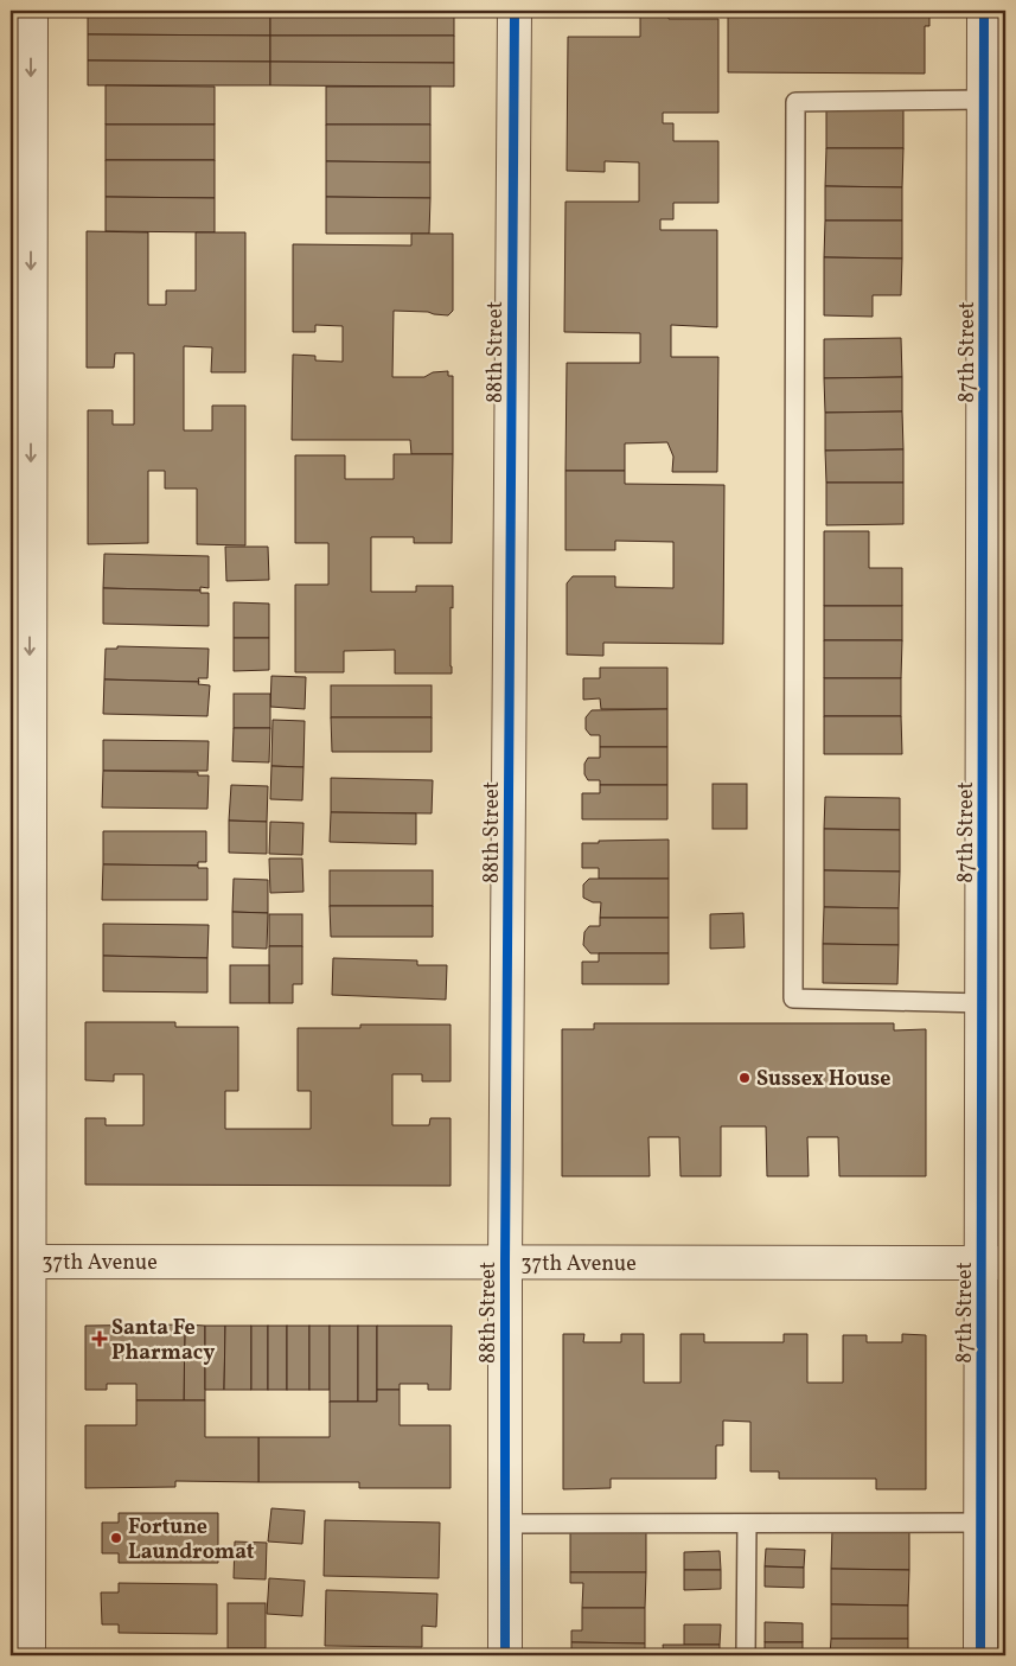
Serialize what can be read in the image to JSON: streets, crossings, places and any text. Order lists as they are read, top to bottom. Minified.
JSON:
{"streets":{"street":["88th Street","87th Street","37th Avenue"]},"crossings":[["88th Street","37th Avenue"],["87th Street","37th Avenue"]],"places":{"other":["Sussex House","Fortune Laundromat"],"health":["Santa Fe Pharmacy"]}}
